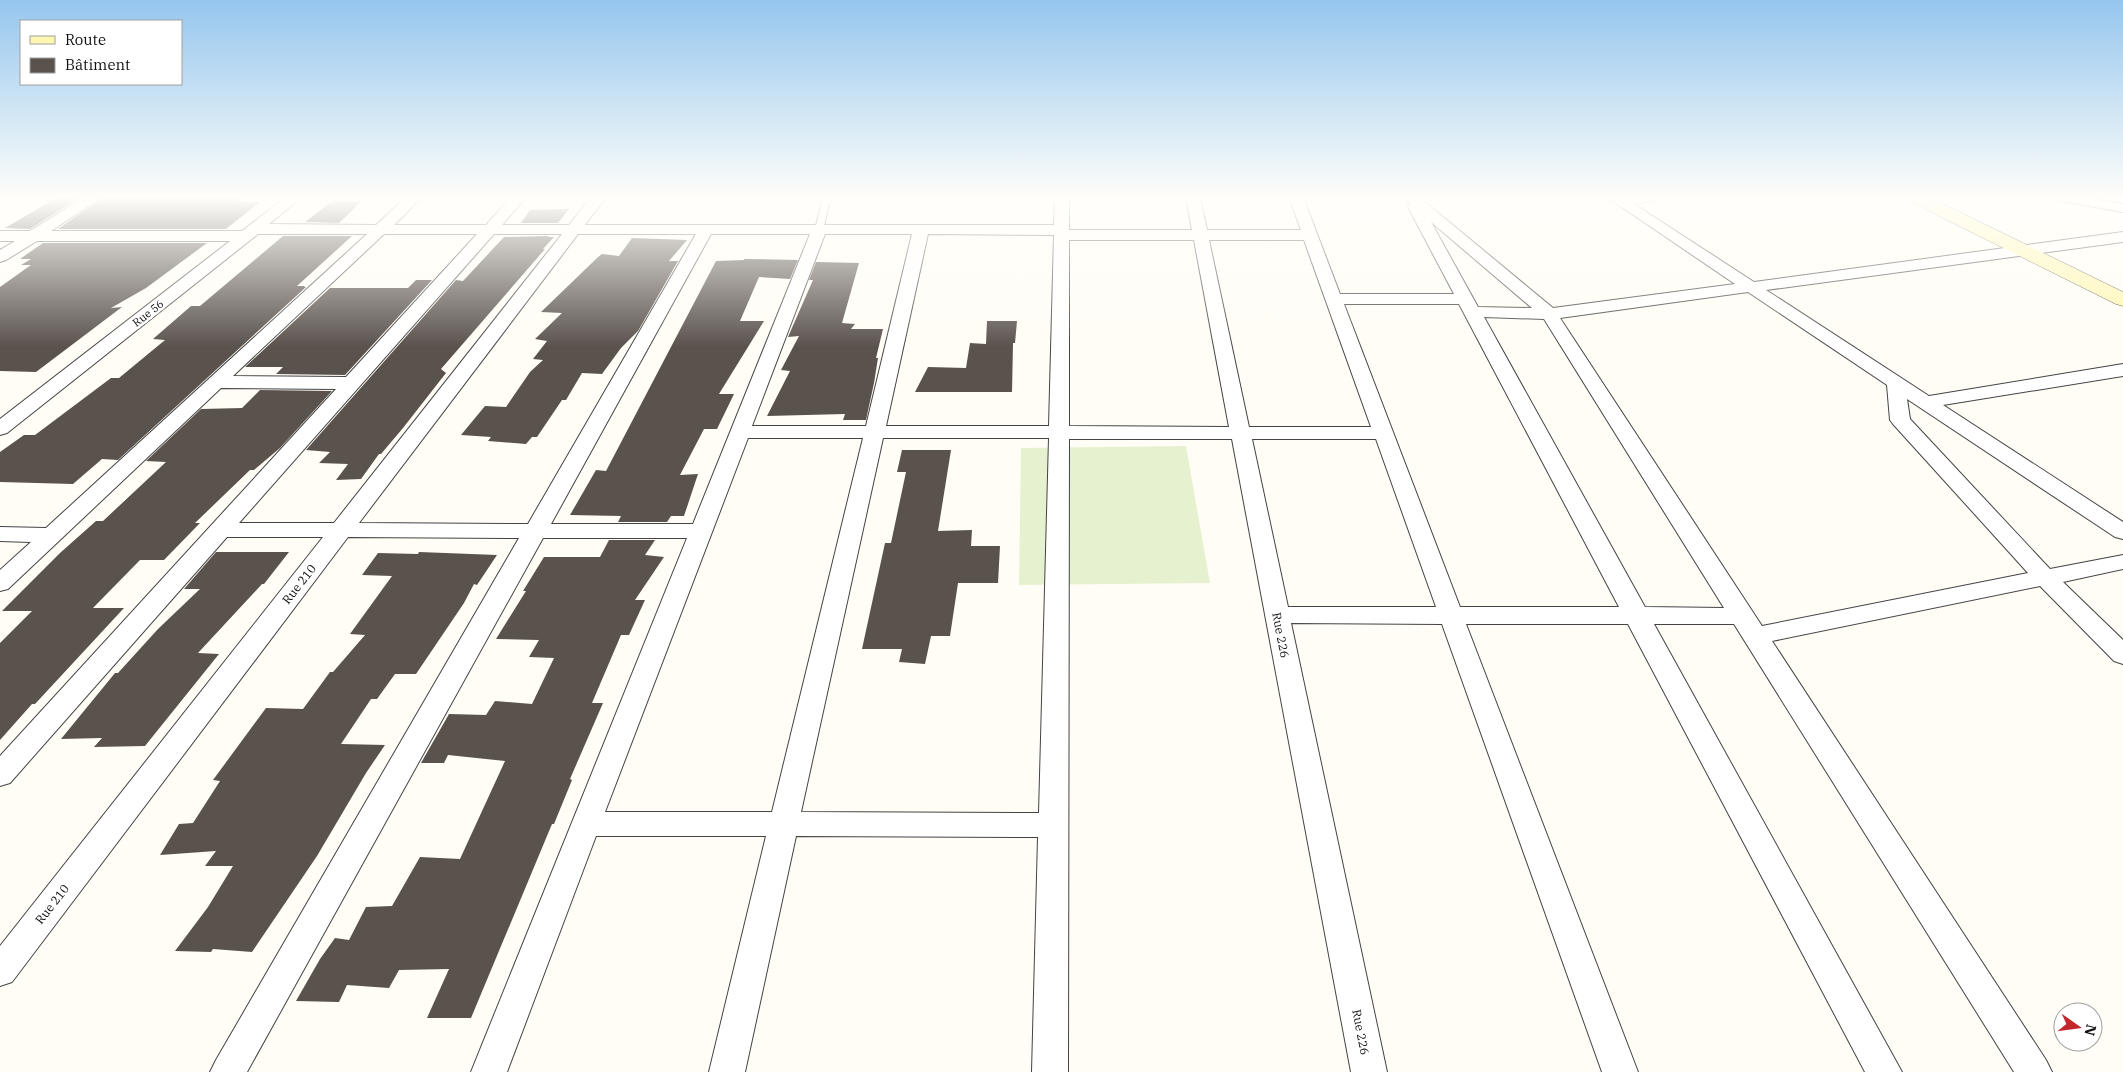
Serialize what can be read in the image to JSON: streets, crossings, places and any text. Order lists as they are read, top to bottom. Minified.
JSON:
{"streets":{"street":["Rue 56","Rue 210","Rue 226"]},"legend":["Route","Bâtiment"],"north":"right"}
